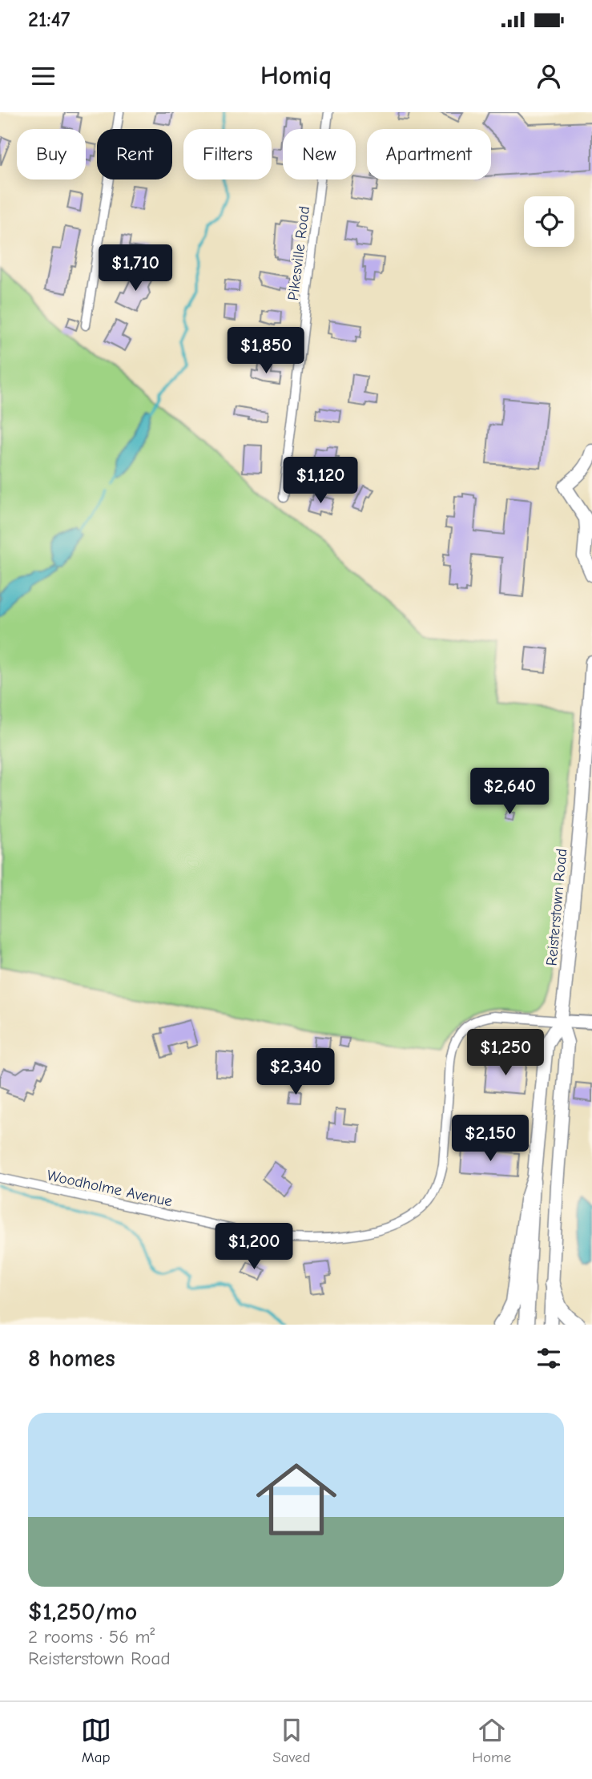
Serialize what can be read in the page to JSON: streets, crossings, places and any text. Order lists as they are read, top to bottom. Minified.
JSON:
{"streets":{"main road":["Reisterstown Road"],"street":["Pikesville Road","Woodholme Avenue"]},"crossings":[["Reisterstown Road","Woodholme Avenue"]],"page":{"status":"21:47","header":"Homiq","chip":["Buy","Rent","Filters","New","Apartment"],"price":["$1,710","$1,850","$1,120","$2,640","$1,250","$2,340","$2,150","$1,200"],"heading":"8 homes","list":[{"name":"$1,250/mo","note":"2 rooms · 56 m² · Reisterstown Road"}],"tabs":["Map","Saved","Home"]}}
